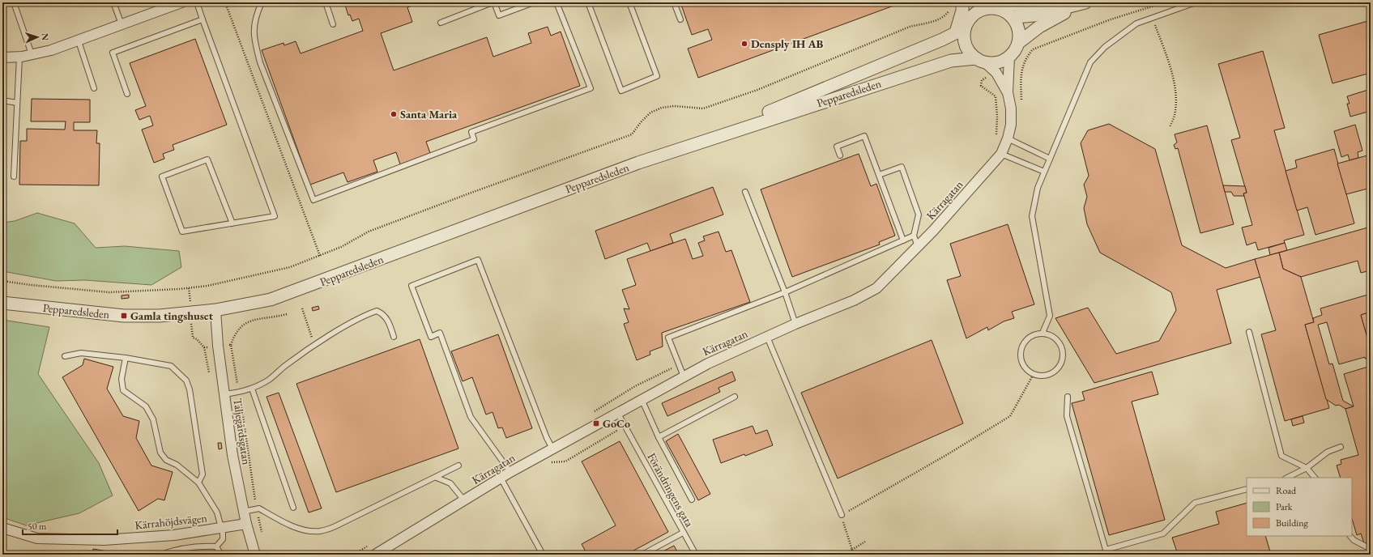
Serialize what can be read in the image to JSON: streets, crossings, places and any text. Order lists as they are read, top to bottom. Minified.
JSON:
{"streets":{"street":["Pepparedsleden","Kärragatan","Taljegårdsgatan","Kärrahöjdsvägen"],"lane":["Förändringens gata"]},"crossings":[["Pepparedsleden","Kärragatan"],["Pepparedsleden","Taljegårdsgatan"],["Kärragatan","Förändringens gata"],["Taljegårdsgatan","Kärrahöjdsvägen"]],"places":{"other":["Densply IH AB","Santa Maria"],"transit":["Gamla tingshuset","GoCo"]},"legend":["Road","Park","Building"],"scale_bar":"50 m","north":"right"}
